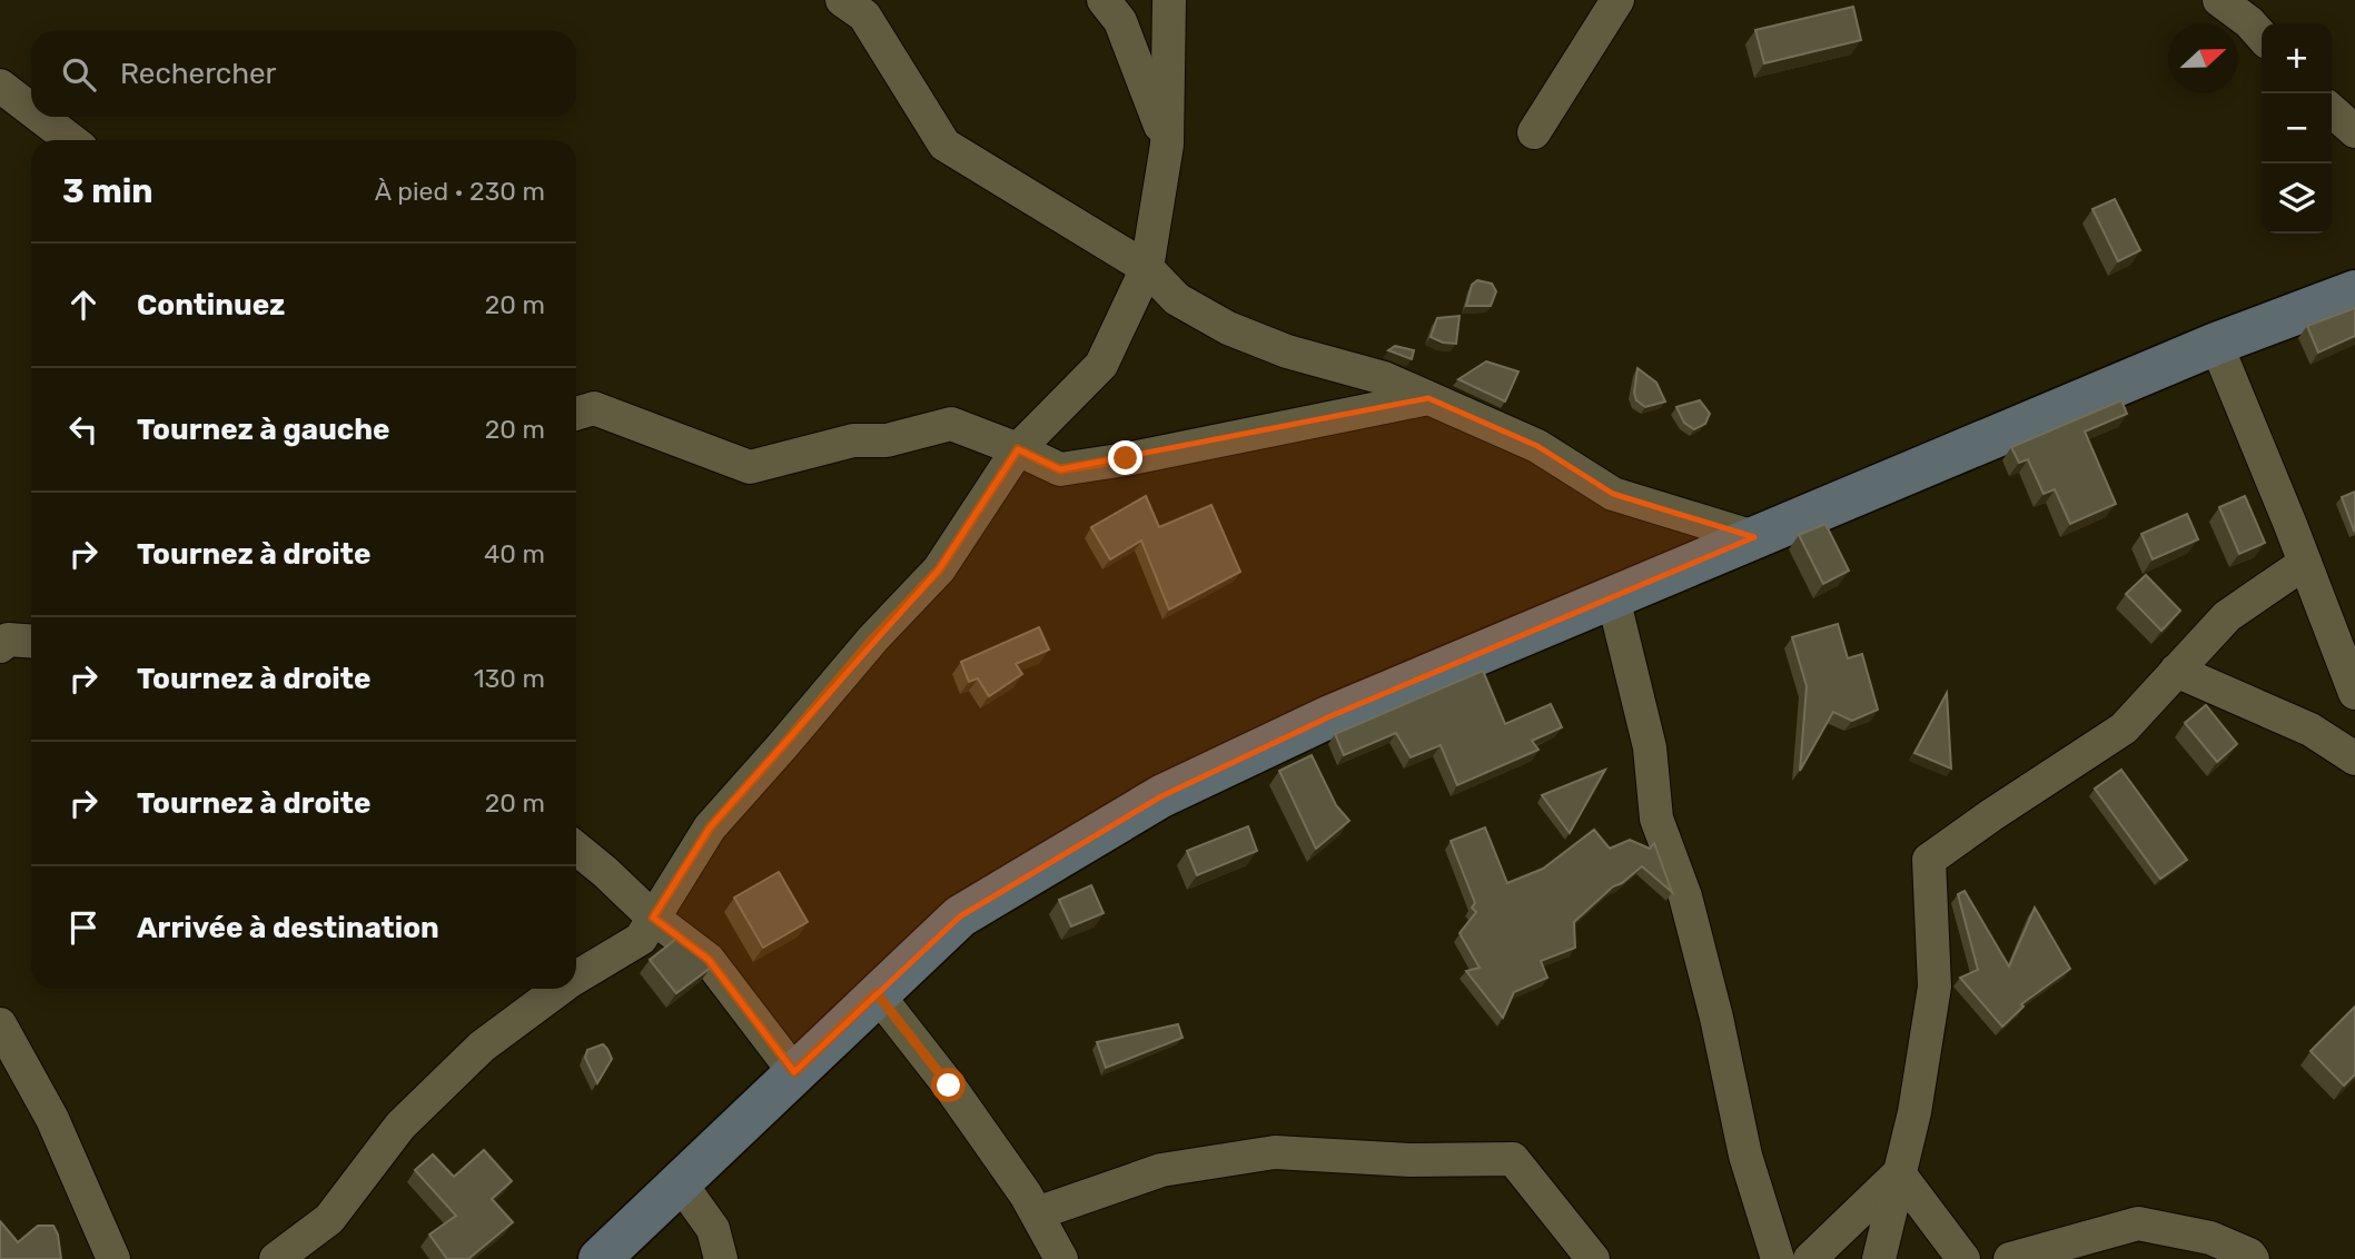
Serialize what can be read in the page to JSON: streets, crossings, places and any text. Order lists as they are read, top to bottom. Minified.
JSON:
{"north":"right","page":{"map_buttons":["+","−"],"search":"Rechercher","heading":["3 min","À pied · 230 m"],"list":[["Continuez","20 m"],["Tournez à gauche","20 m"],["Tournez à droite","40 m"],["Tournez à droite","130 m"],["Tournez à droite","20 m"],"Arrivée à destination"]}}
